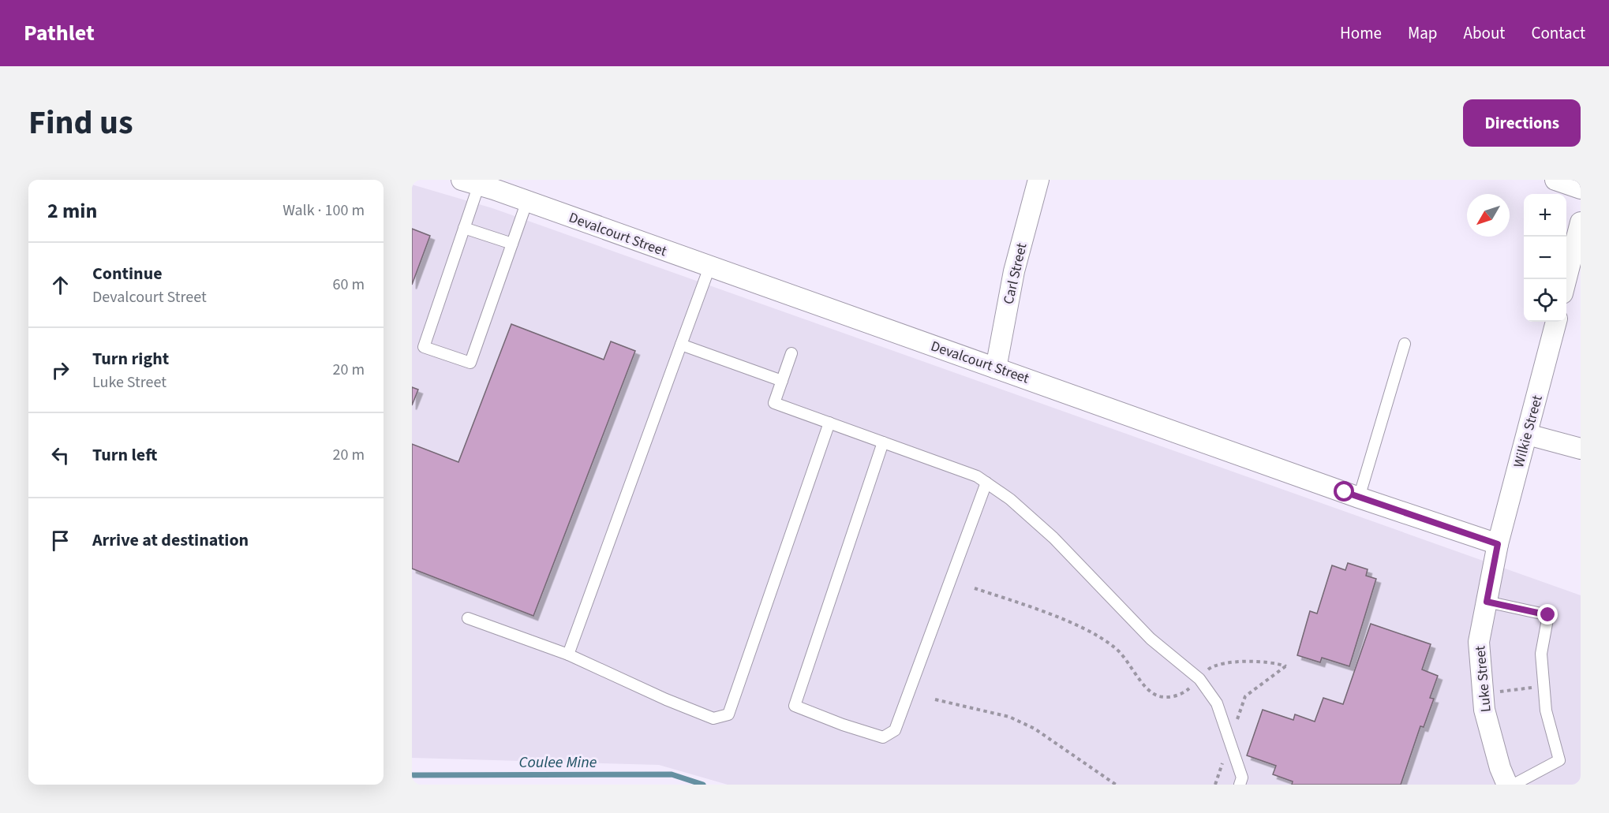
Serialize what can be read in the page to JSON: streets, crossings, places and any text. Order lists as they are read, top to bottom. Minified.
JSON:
{"streets":{"street":["Devalcourt Street","Carl Street","Wilkie Street","Luke Street"]},"crossings":[["Devalcourt Street","Carl Street"],["Devalcourt Street","Wilkie Street"],["Devalcourt Street","Luke Street"],["Wilkie Street","Luke Street"]],"water":["Coulee Mine"],"north":"bottom left","page":{"header":"Pathlet","nav":["Home","Map","About","Contact"],"title":"Find us","buttons":"Directions","heading":["2 min","Walk · 100 m"],"map_buttons":["+","−"],"list":[["Continue","Devalcourt Street","60 m"],["Turn right","Luke Street","20 m"],["Turn left","20 m"],"Arrive at destination"]}}
